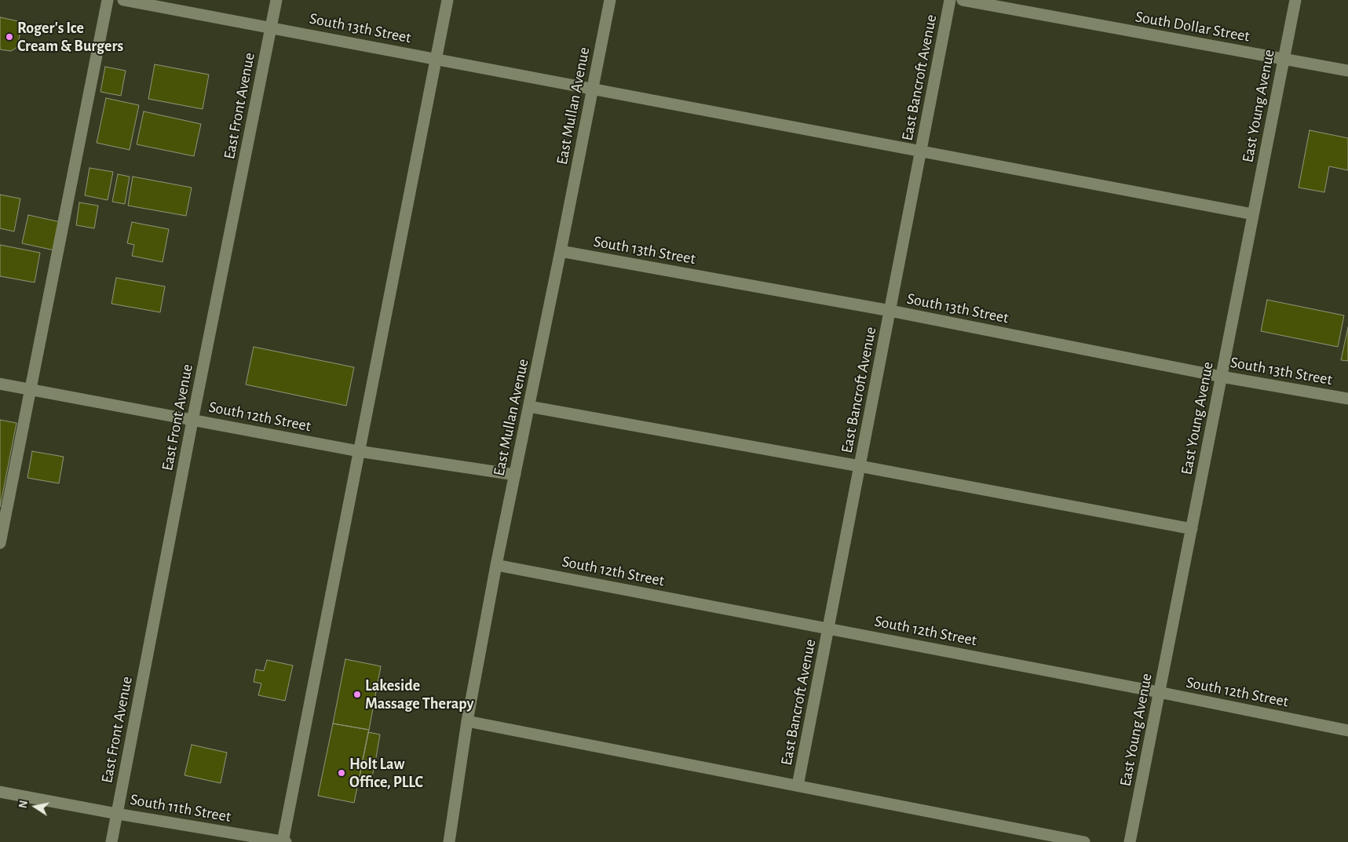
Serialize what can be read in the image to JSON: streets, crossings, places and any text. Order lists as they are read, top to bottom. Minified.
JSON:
{"streets":{"street":["South Dollar Street","South 13th Street","East Bancroft Avenue","East Front Avenue","East Mullan Avenue","East Young Avenue","South 12th Street","South 11th Street"]},"crossings":[["South Dollar Street","East Young Avenue"],["South 13th Street","East Bancroft Avenue"],["South 13th Street","East Front Avenue"],["South 13th Street","East Mullan Avenue"],["South 13th Street","East Young Avenue"],["East Bancroft Avenue","South 12th Street"],["East Front Avenue","South 12th Street"],["East Front Avenue","South 11th Street"],["East Mullan Avenue","South 12th Street"],["East Young Avenue","South 12th Street"]],"places":["Roger's Ice Cream & Burgers","Lakeside Massage Therapy","Holt Law Office, PLLC"],"north":"left"}
